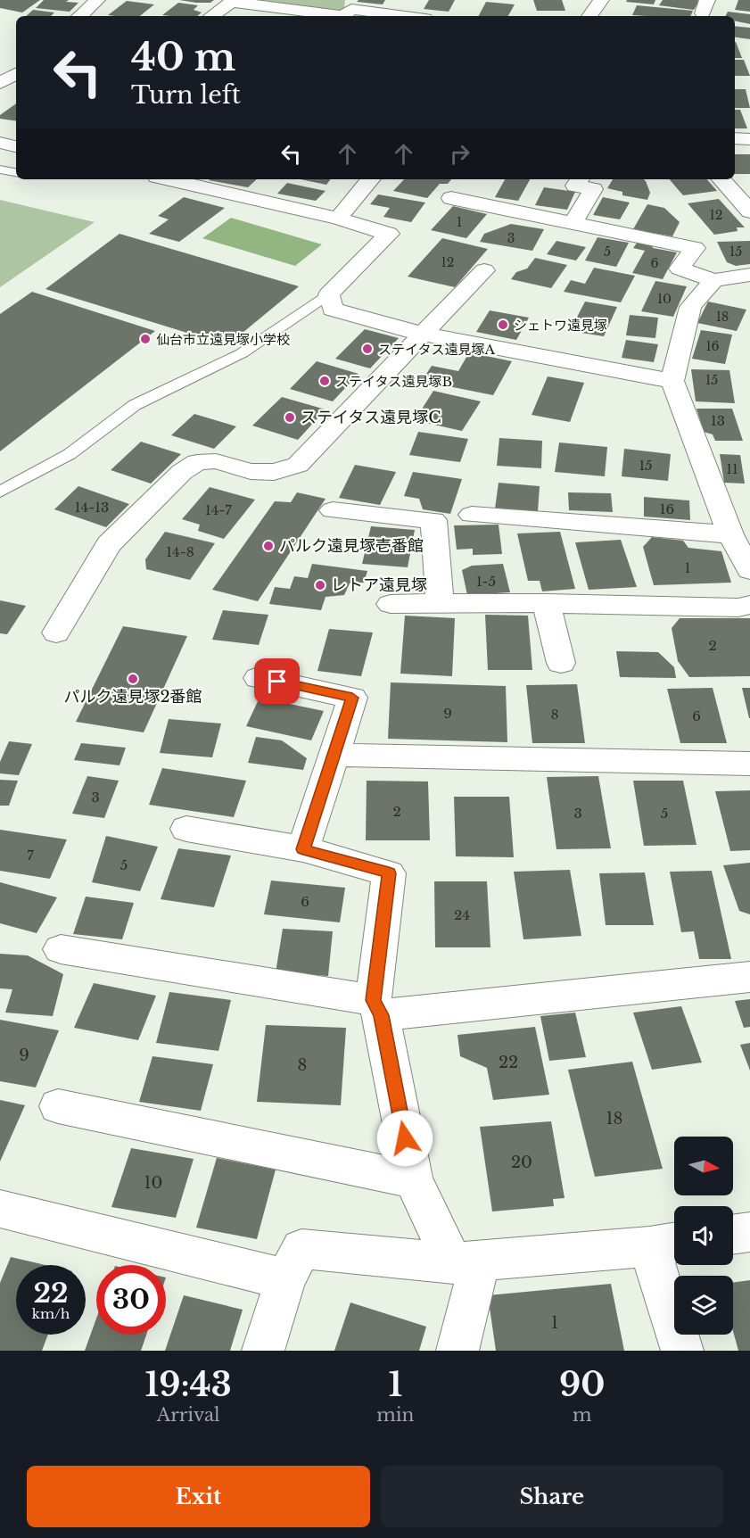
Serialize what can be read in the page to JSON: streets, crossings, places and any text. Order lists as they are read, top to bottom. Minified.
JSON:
{"places":["シェトワ遠見塚","仙台市立遠見塚小学校","ステイタス遠見塚A","ステイタス遠見塚B","ステイタス遠見塚C","パルク遠見塚壱番館","レトア遠見塚","パルク遠見塚2番館"],"house_numbers":["12","1","3","5","15","12","6","10","18","16","15","13","15","11","14-13","16","14-7","14-8","1","1-5","2","9","8","6","3","2","3","5","7","5","6","24","9","22","8","18","20","10","1"],"north":"right","page":{"turn":["40 m","Turn left"],"speed":"22 km/h","limit":"30","eta":["19:43","Arrival","1","min","90","m"],"buttons":["Exit","Share"]}}
